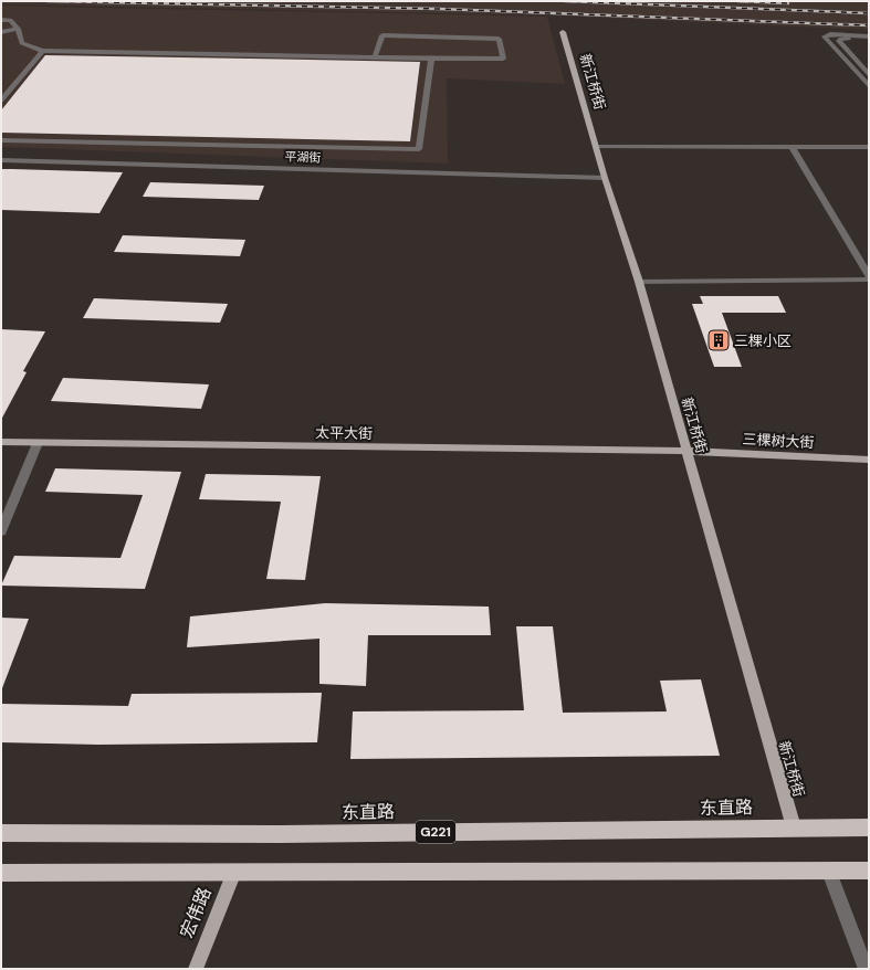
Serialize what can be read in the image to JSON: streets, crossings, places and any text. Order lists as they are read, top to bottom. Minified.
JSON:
{"streets":{"highway":["东直路","G221"],"main road":["新江桥街","太平大街","三棵树大街","宏伟路"],"street":["平湖街"]},"crossings":[["新江桥街","平湖街"],["新江桥街","太平大街"],["新江桥街","三棵树大街"],["新江桥街","东直路"],["太平大街","三棵树大街"]],"places":{"building":["三棵小区"]}}
